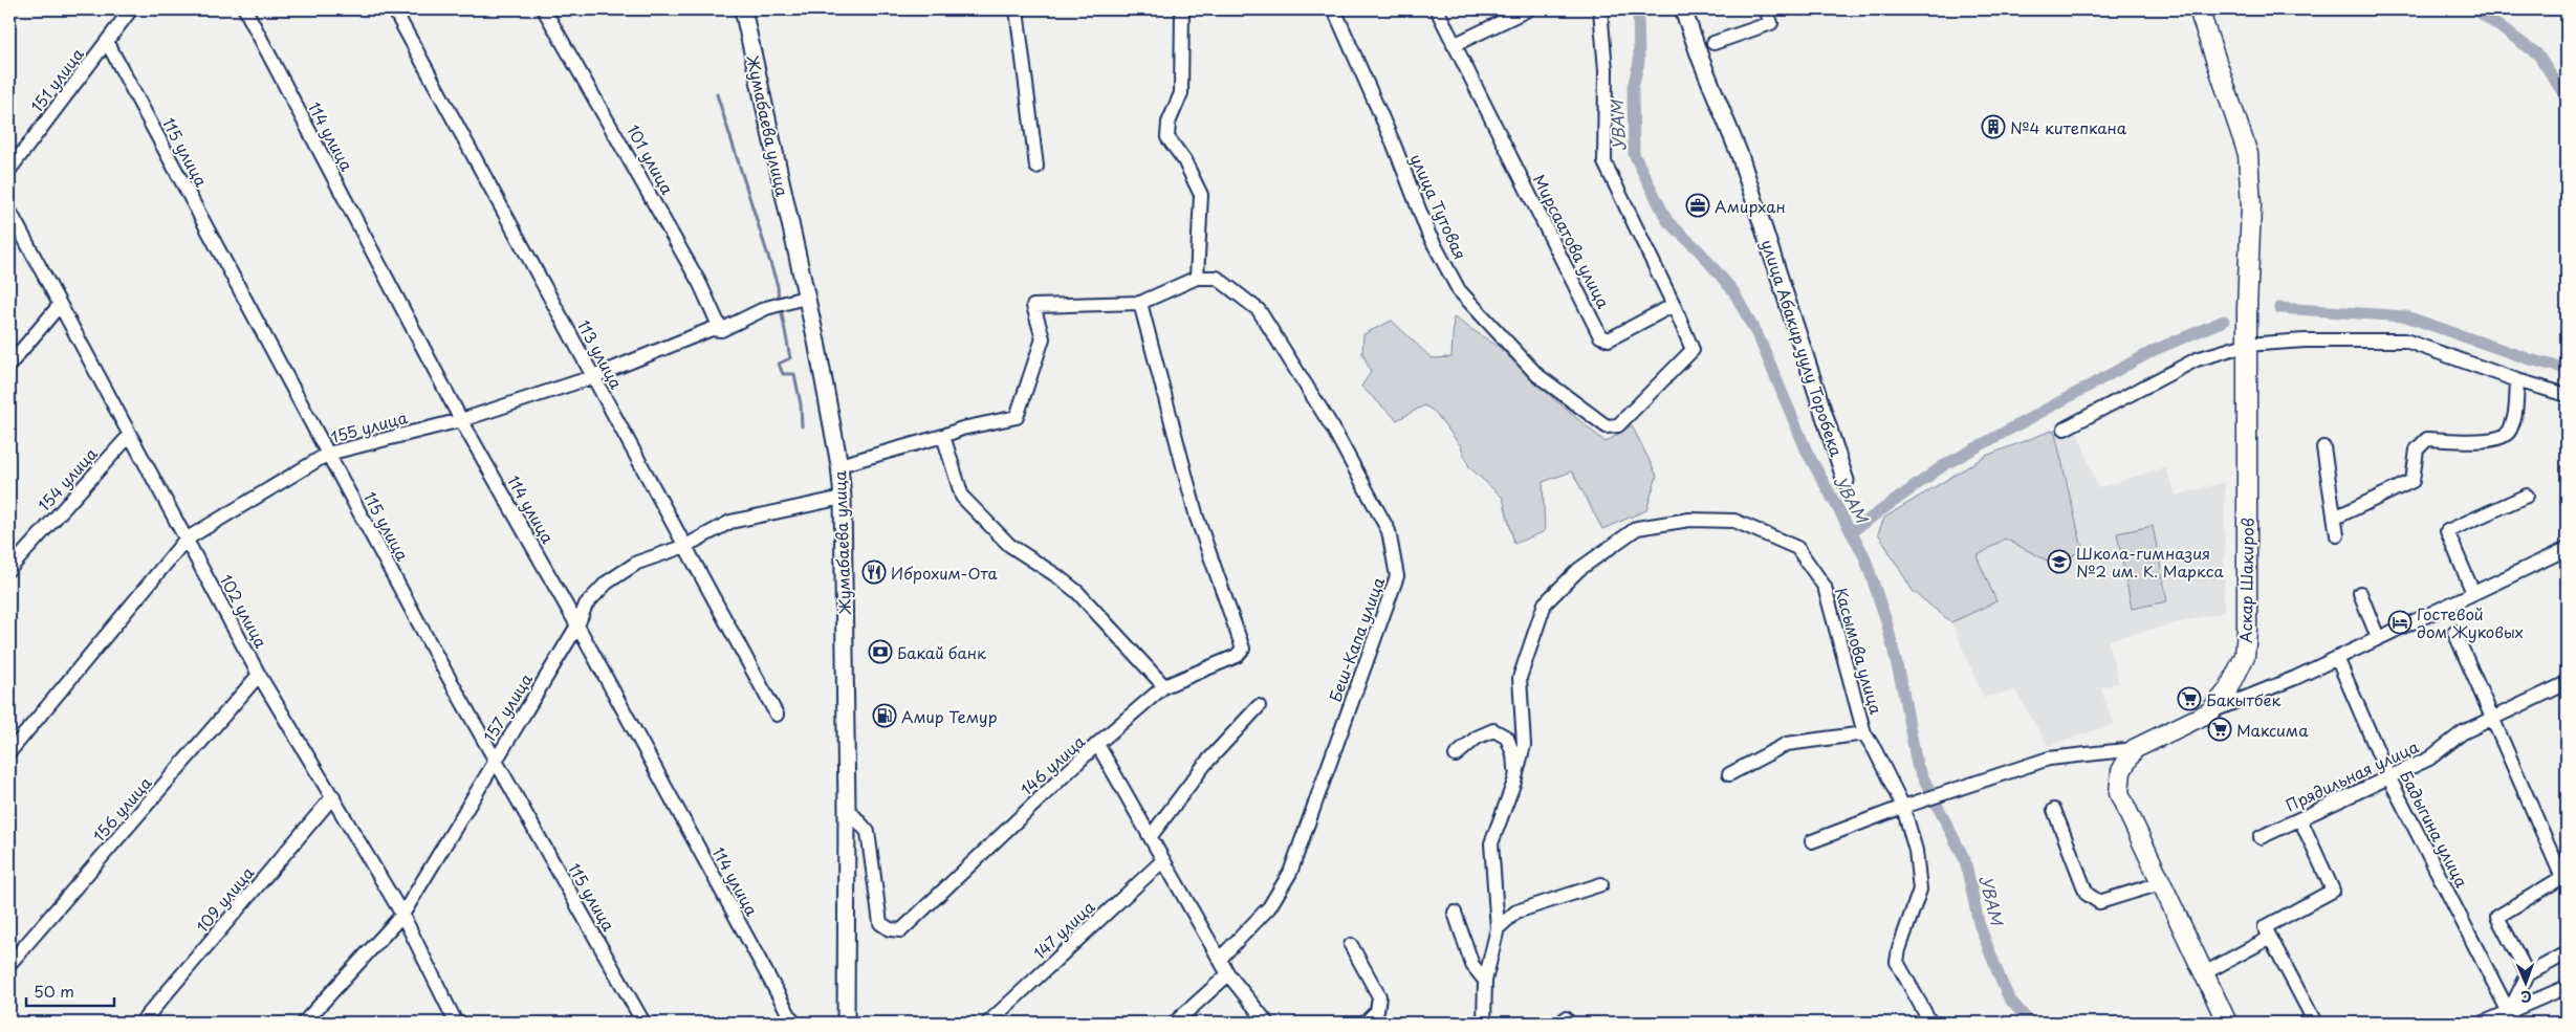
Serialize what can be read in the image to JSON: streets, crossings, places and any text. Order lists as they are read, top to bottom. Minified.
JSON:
{"streets":{"main road":["Аскар Шакиров"],"street":["151 улица","Жумабаева улица","114 улица","115 улица","101 улица","улица Тутовая","Мирсаатова улица","улица Абакир уулу Торобека","113 улица","155 улица","154 улица","102 улица","Беш-Капа улица","Касымова улица","157 улица","146 улица","Прядильная улица","156 улица","Бадыгина улица","109 улица","147 улица"]},"crossings":[["151 улица","115 улица"],["Жумабаева улица","155 улица"],["Жумабаева улица","157 улица"],["Жумабаева улица","146 улица"],["114 улица","155 улица"],["114 улица","157 улица"],["115 улица","155 улица"],["115 улица","157 улица"],["101 улица","155 улица"],["улица Тутовая","Мирсаатова улица"],["113 улица","155 улица"],["113 улица","157 улица"],["155 улица","102 улица"],["154 улица","102 улица"],["102 улица","157 улица"],["102 улица","156 улица"],["102 улица","109 улица"],["Беш-Капа улица","146 улица"],["146 улица","147 улица"],["Прядильная улица","Бадыгина улица"]],"water":["УВАМ"],"places":{"building":["№4 китепкана"],"office":["Амирхан"],"school or university":["Школа-гимназия №2 им. К. Маркса"],"restaurant":["Иброхим-Ота"],"hotel":["Гостевой дом Жуковых"],"bank":["Бакай банк"],"supermarket":["Бакытбек","Максима"],"fuel station":["Амир Темур"]},"scale_bar":"50 m","north":"bottom"}
